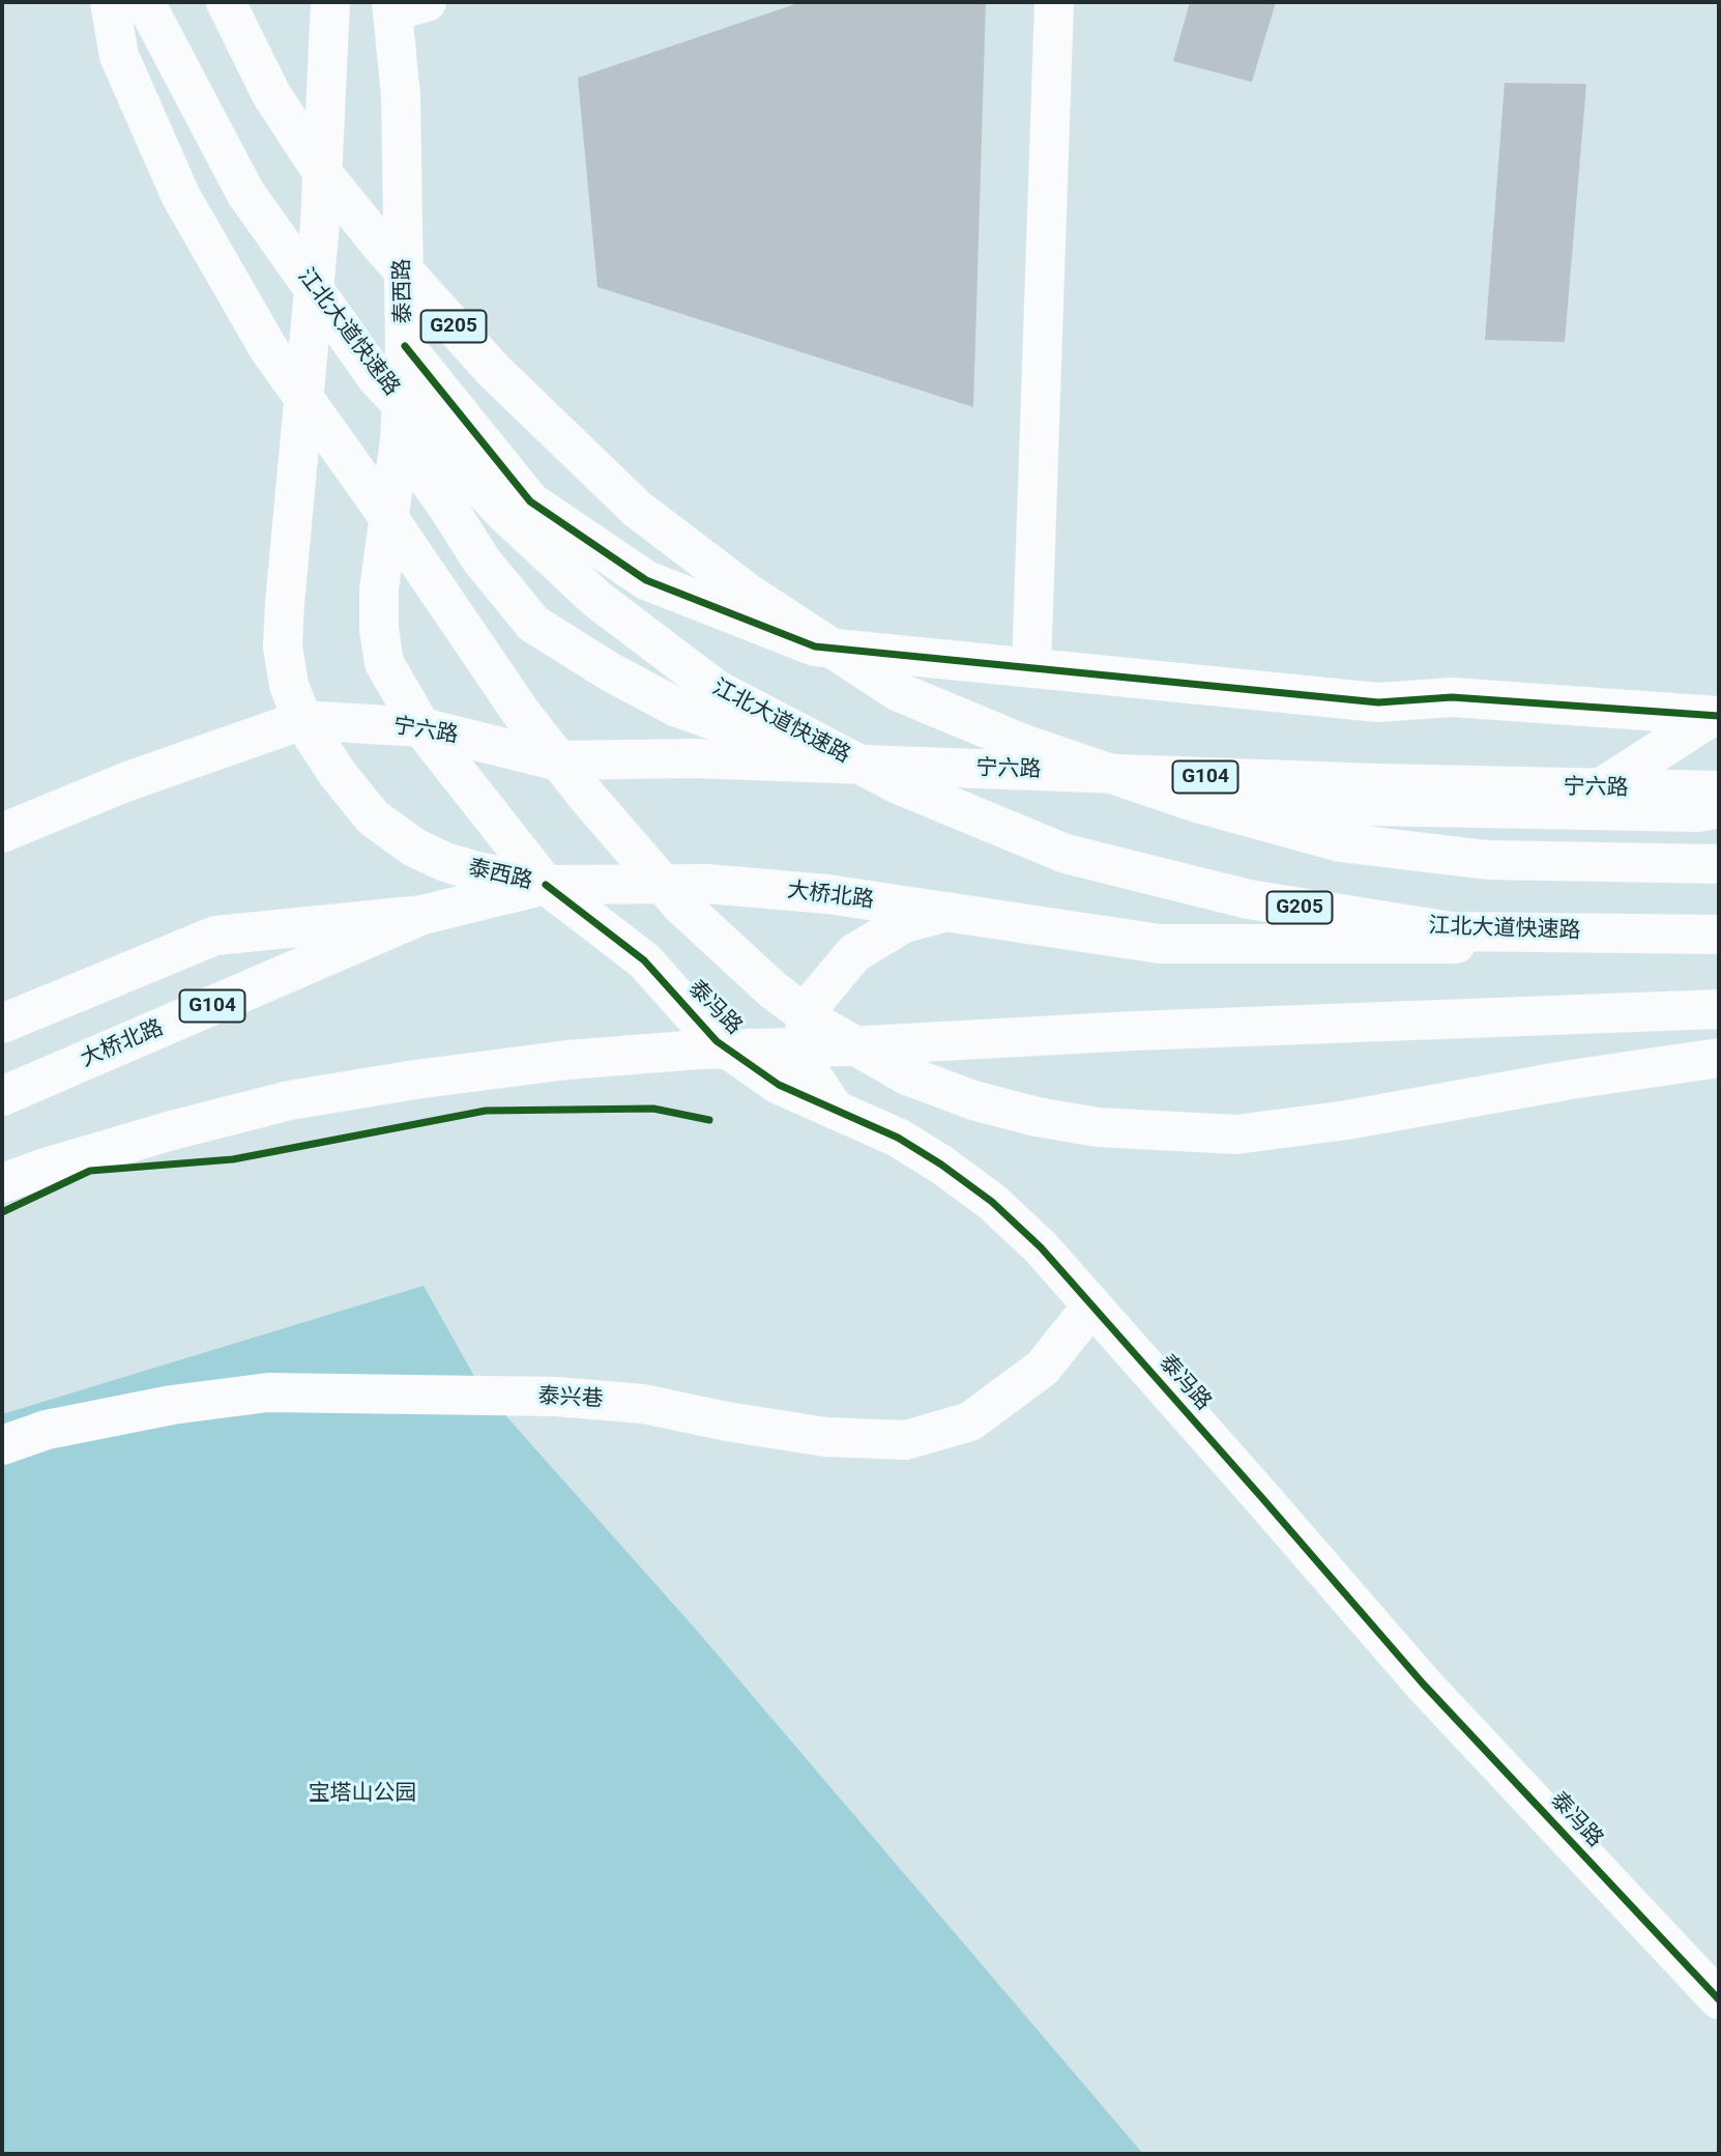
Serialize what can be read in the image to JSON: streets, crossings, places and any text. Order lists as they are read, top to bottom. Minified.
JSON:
{"streets":{"main road":["泰西路","G205","江北大道快速路","宁六路","G104","大桥北路","泰冯路","泰兴巷"]},"crossings":[["泰西路","宁六路"],["泰西路","G104"],["泰西路","大桥北路"],["泰西路","泰冯路"],["江北大道快速路","大桥北路"],["宁六路","G104"],["大桥北路","泰冯路"],["泰冯路","泰兴巷"]],"parks":["宝塔山公园"]}
